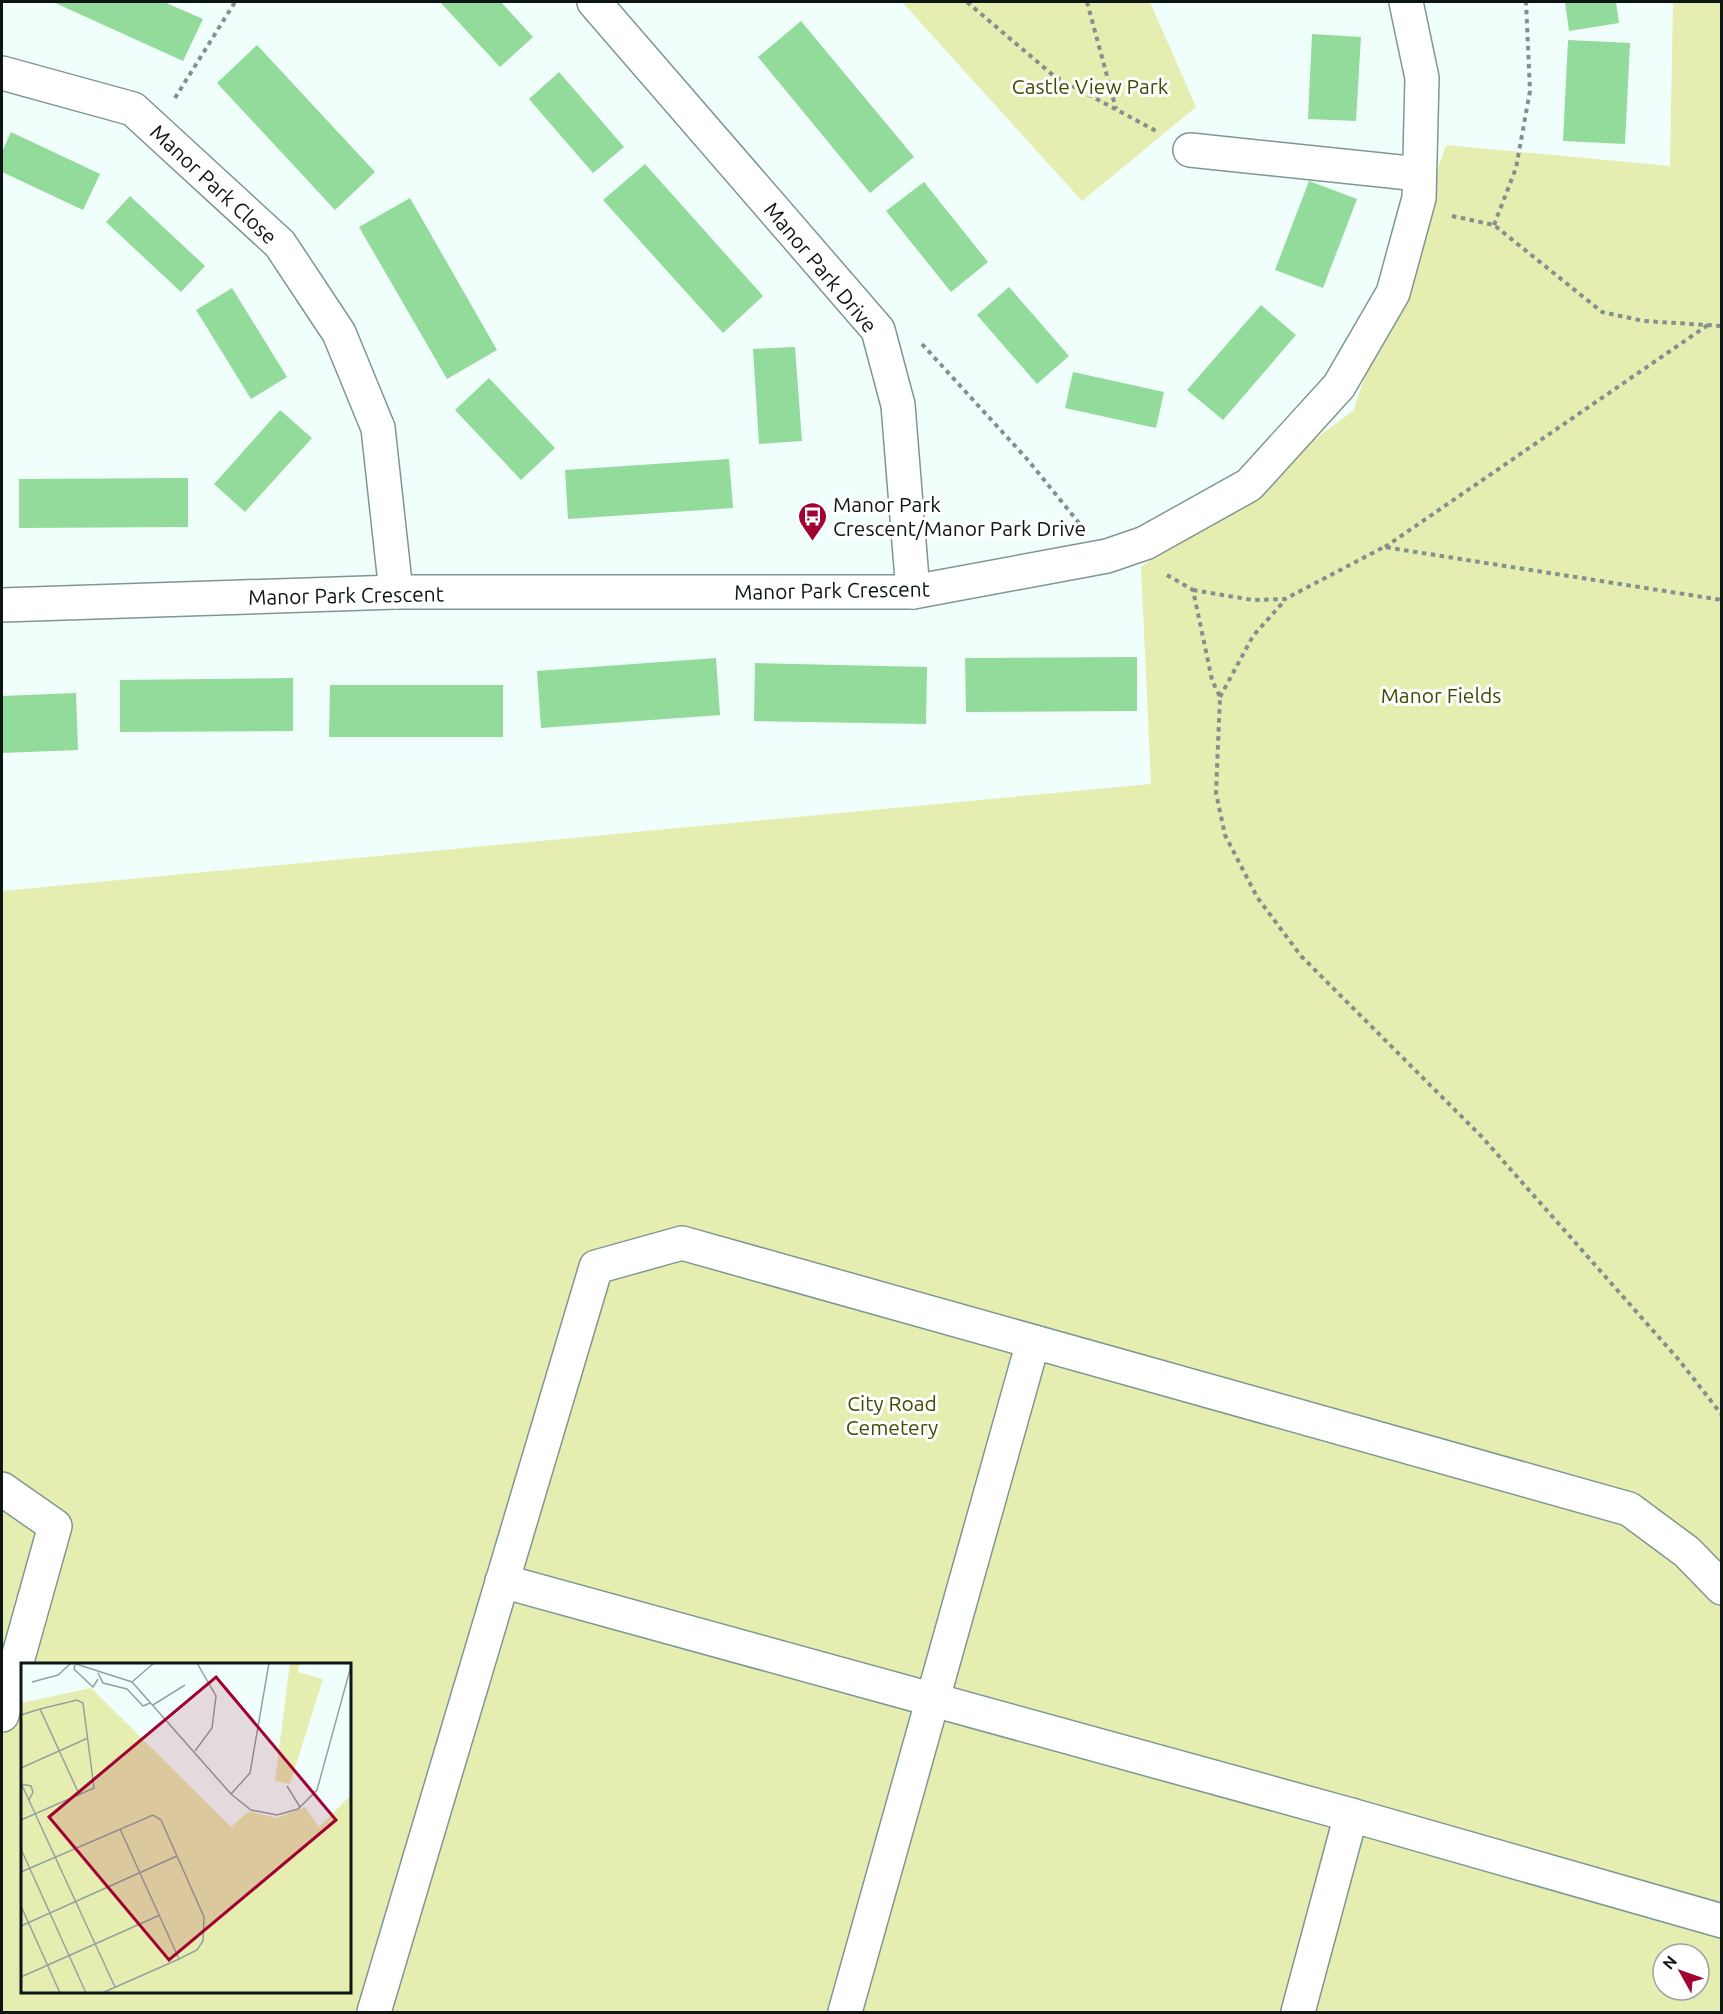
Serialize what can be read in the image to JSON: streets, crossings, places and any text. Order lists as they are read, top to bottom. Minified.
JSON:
{"streets":{"street":["Manor Park Close","Manor Park Drive","Manor Park Crescent"]},"crossings":[["Manor Park Close","Manor Park Crescent"],["Manor Park Drive","Manor Park Crescent"]],"parks":["Castle View Park","Manor Fields","City Road Cemetery"],"places":{"bus stop":["Manor Park Crescent/Manor Park Drive"]},"north":"top left"}
